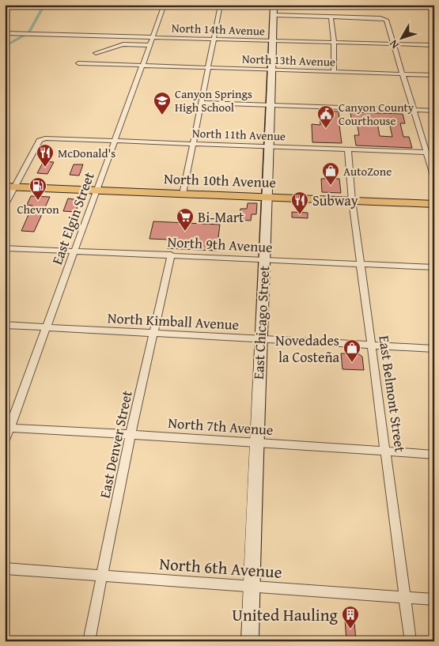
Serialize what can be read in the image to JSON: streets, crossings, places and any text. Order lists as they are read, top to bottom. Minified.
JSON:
{"streets":{"main road":["North 10th Avenue"],"street":["North 14th Avenue","North 13th Avenue","North 11th Avenue","East Elgin Street","North 9th Avenue","North Kimball Avenue","East Chicago Street","East Belmont Street","North 7th Avenue","East Denver Street","North 6th Avenue"]},"crossings":[["North 14th Avenue","East Elgin Street"],["North 14th Avenue","East Chicago Street"],["North 13th Avenue","East Elgin Street"],["North 13th Avenue","East Chicago Street"],["North 11th Avenue","North 10th Avenue"],["North 11th Avenue","East Elgin Street"],["North 11th Avenue","East Chicago Street"],["North 11th Avenue","East Belmont Street"],["North 10th Avenue","East Elgin Street"],["North 10th Avenue","East Chicago Street"],["North 10th Avenue","East Belmont Street"],["East Elgin Street","North 9th Avenue"],["East Elgin Street","North Kimball Avenue"],["East Elgin Street","North 7th Avenue"],["North 9th Avenue","East Chicago Street"],["North 9th Avenue","East Belmont Street"],["North 9th Avenue","East Denver Street"],["North Kimball Avenue","East Chicago Street"],["North Kimball Avenue","East Belmont Street"],["North Kimball Avenue","East Denver Street"],["East Chicago Street","North 7th Avenue"],["East Chicago Street","North 6th Avenue"],["East Belmont Street","North 7th Avenue"],["East Belmont Street","North 6th Avenue"],["North 7th Avenue","East Denver Street"],["East Denver Street","North 6th Avenue"]],"places":{"school or university":["Canyon Springs High School"],"public building":["Canyon County Courthouse"],"restaurant":["McDonald's","Subway"],"shop":["AutoZone","Novedades la Costeña"],"fuel station":["Chevron"],"supermarket":["Bi-Mart"],"building":["United Hauling"]},"north":"bottom left"}
